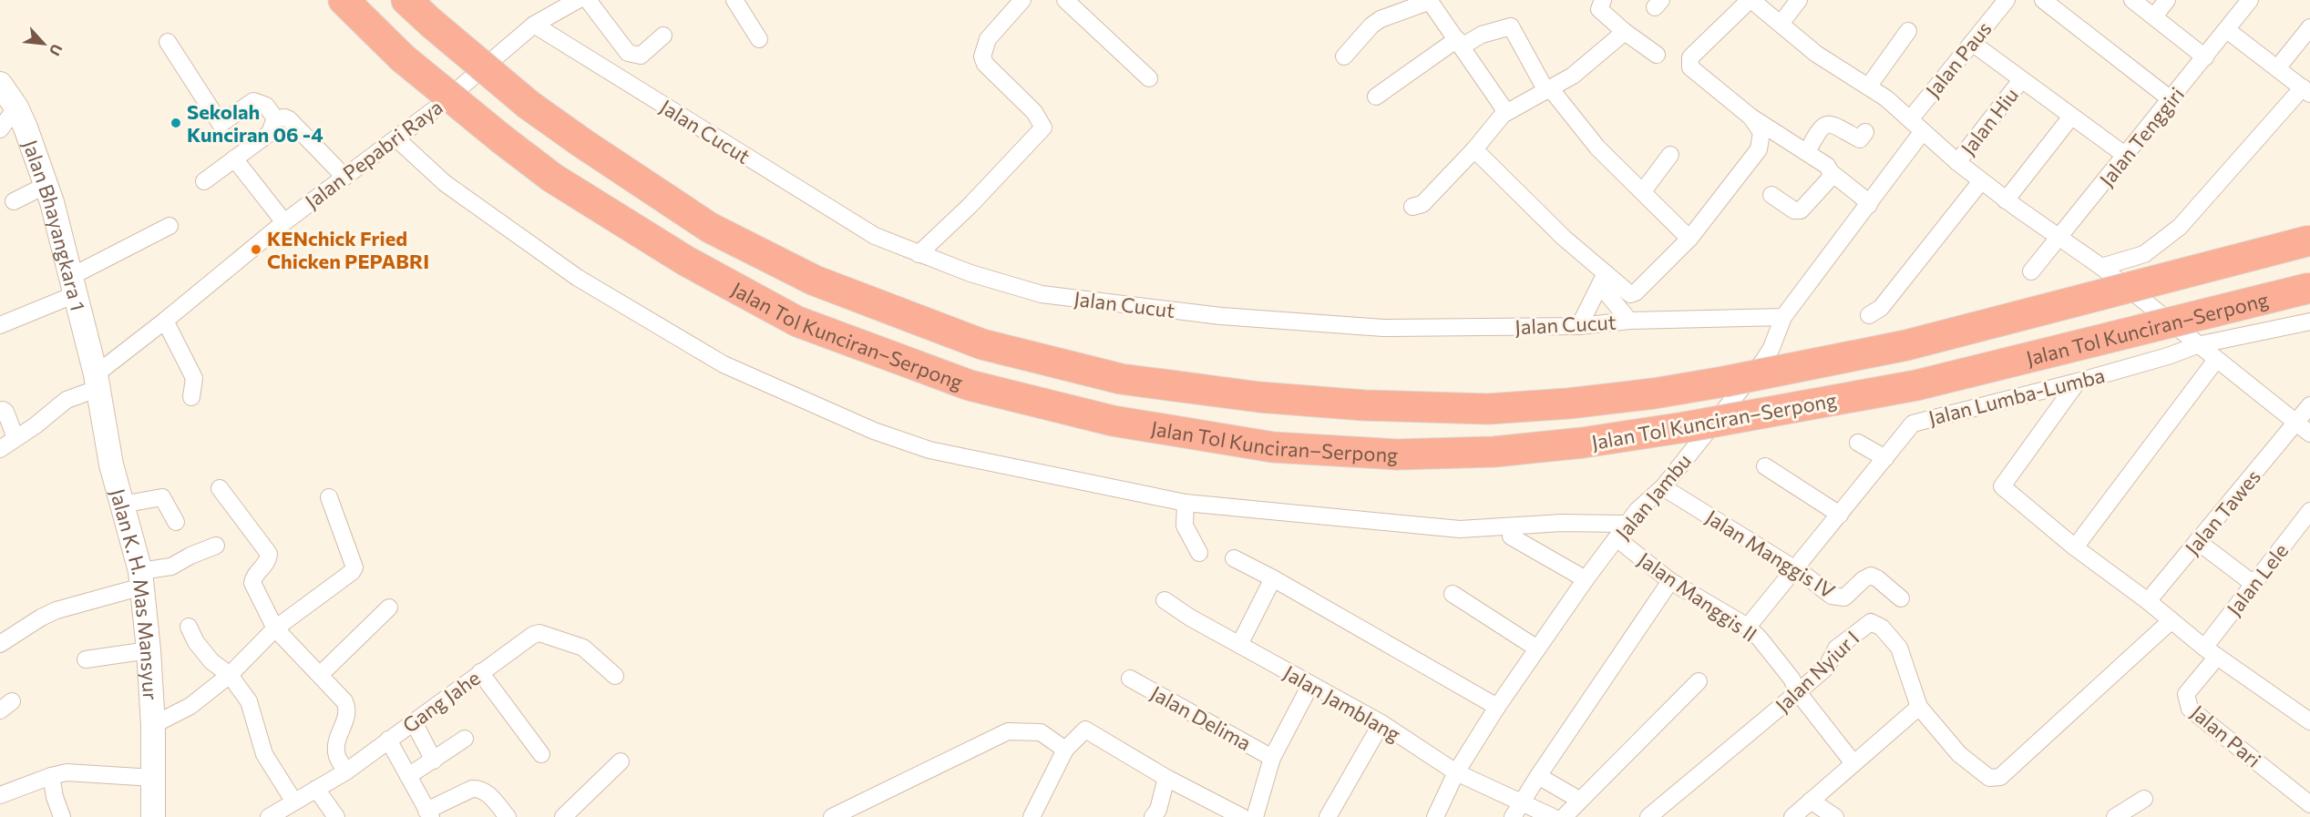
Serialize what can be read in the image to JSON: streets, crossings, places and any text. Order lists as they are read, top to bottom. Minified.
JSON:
{"streets":{"highway":["Jalan Tol Kunciran–Serpong"],"street":["Jalan Paus","Jalan Hiu","Jalan Cucut","Jalan Tenggiri","Jalan Pepabri Raya","Jalan Bhayangkara 1","Jalan Lumba-Lumba","Jalan Jambu","Jalan Tawes","Jalan Manggis IV","Jalan Lele","Jalan K. H. Mas Mansyur","Jalan Manggis II","Jalan Nyiur I","Gang Jahe","Jalan Jamblang","Jalan Delima","Jalan Pari"]},"crossings":[["Jalan Cucut","Jalan Pepabri Raya"],["Jalan Cucut","Jalan Jambu"],["Jalan Pepabri Raya","Jalan Bhayangkara 1"],["Jalan Pepabri Raya","Jalan K. H. Mas Mansyur"],["Jalan Bhayangkara 1","Jalan K. H. Mas Mansyur"],["Jalan Lumba-Lumba","Jalan Manggis IV"],["Jalan Lumba-Lumba","Jalan Manggis II"],["Jalan Jambu","Jalan Manggis IV"],["Jalan Jambu","Jalan Manggis II"],["Jalan Jambu","Jalan Jamblang"],["Jalan Lele","Jalan Pari"],["Jalan Manggis II","Jalan Nyiur I"]],"places":["Sekolah Kunciran 06 -4","KENchick Fried Chicken PEPABRI"],"north":"bottom right"}
